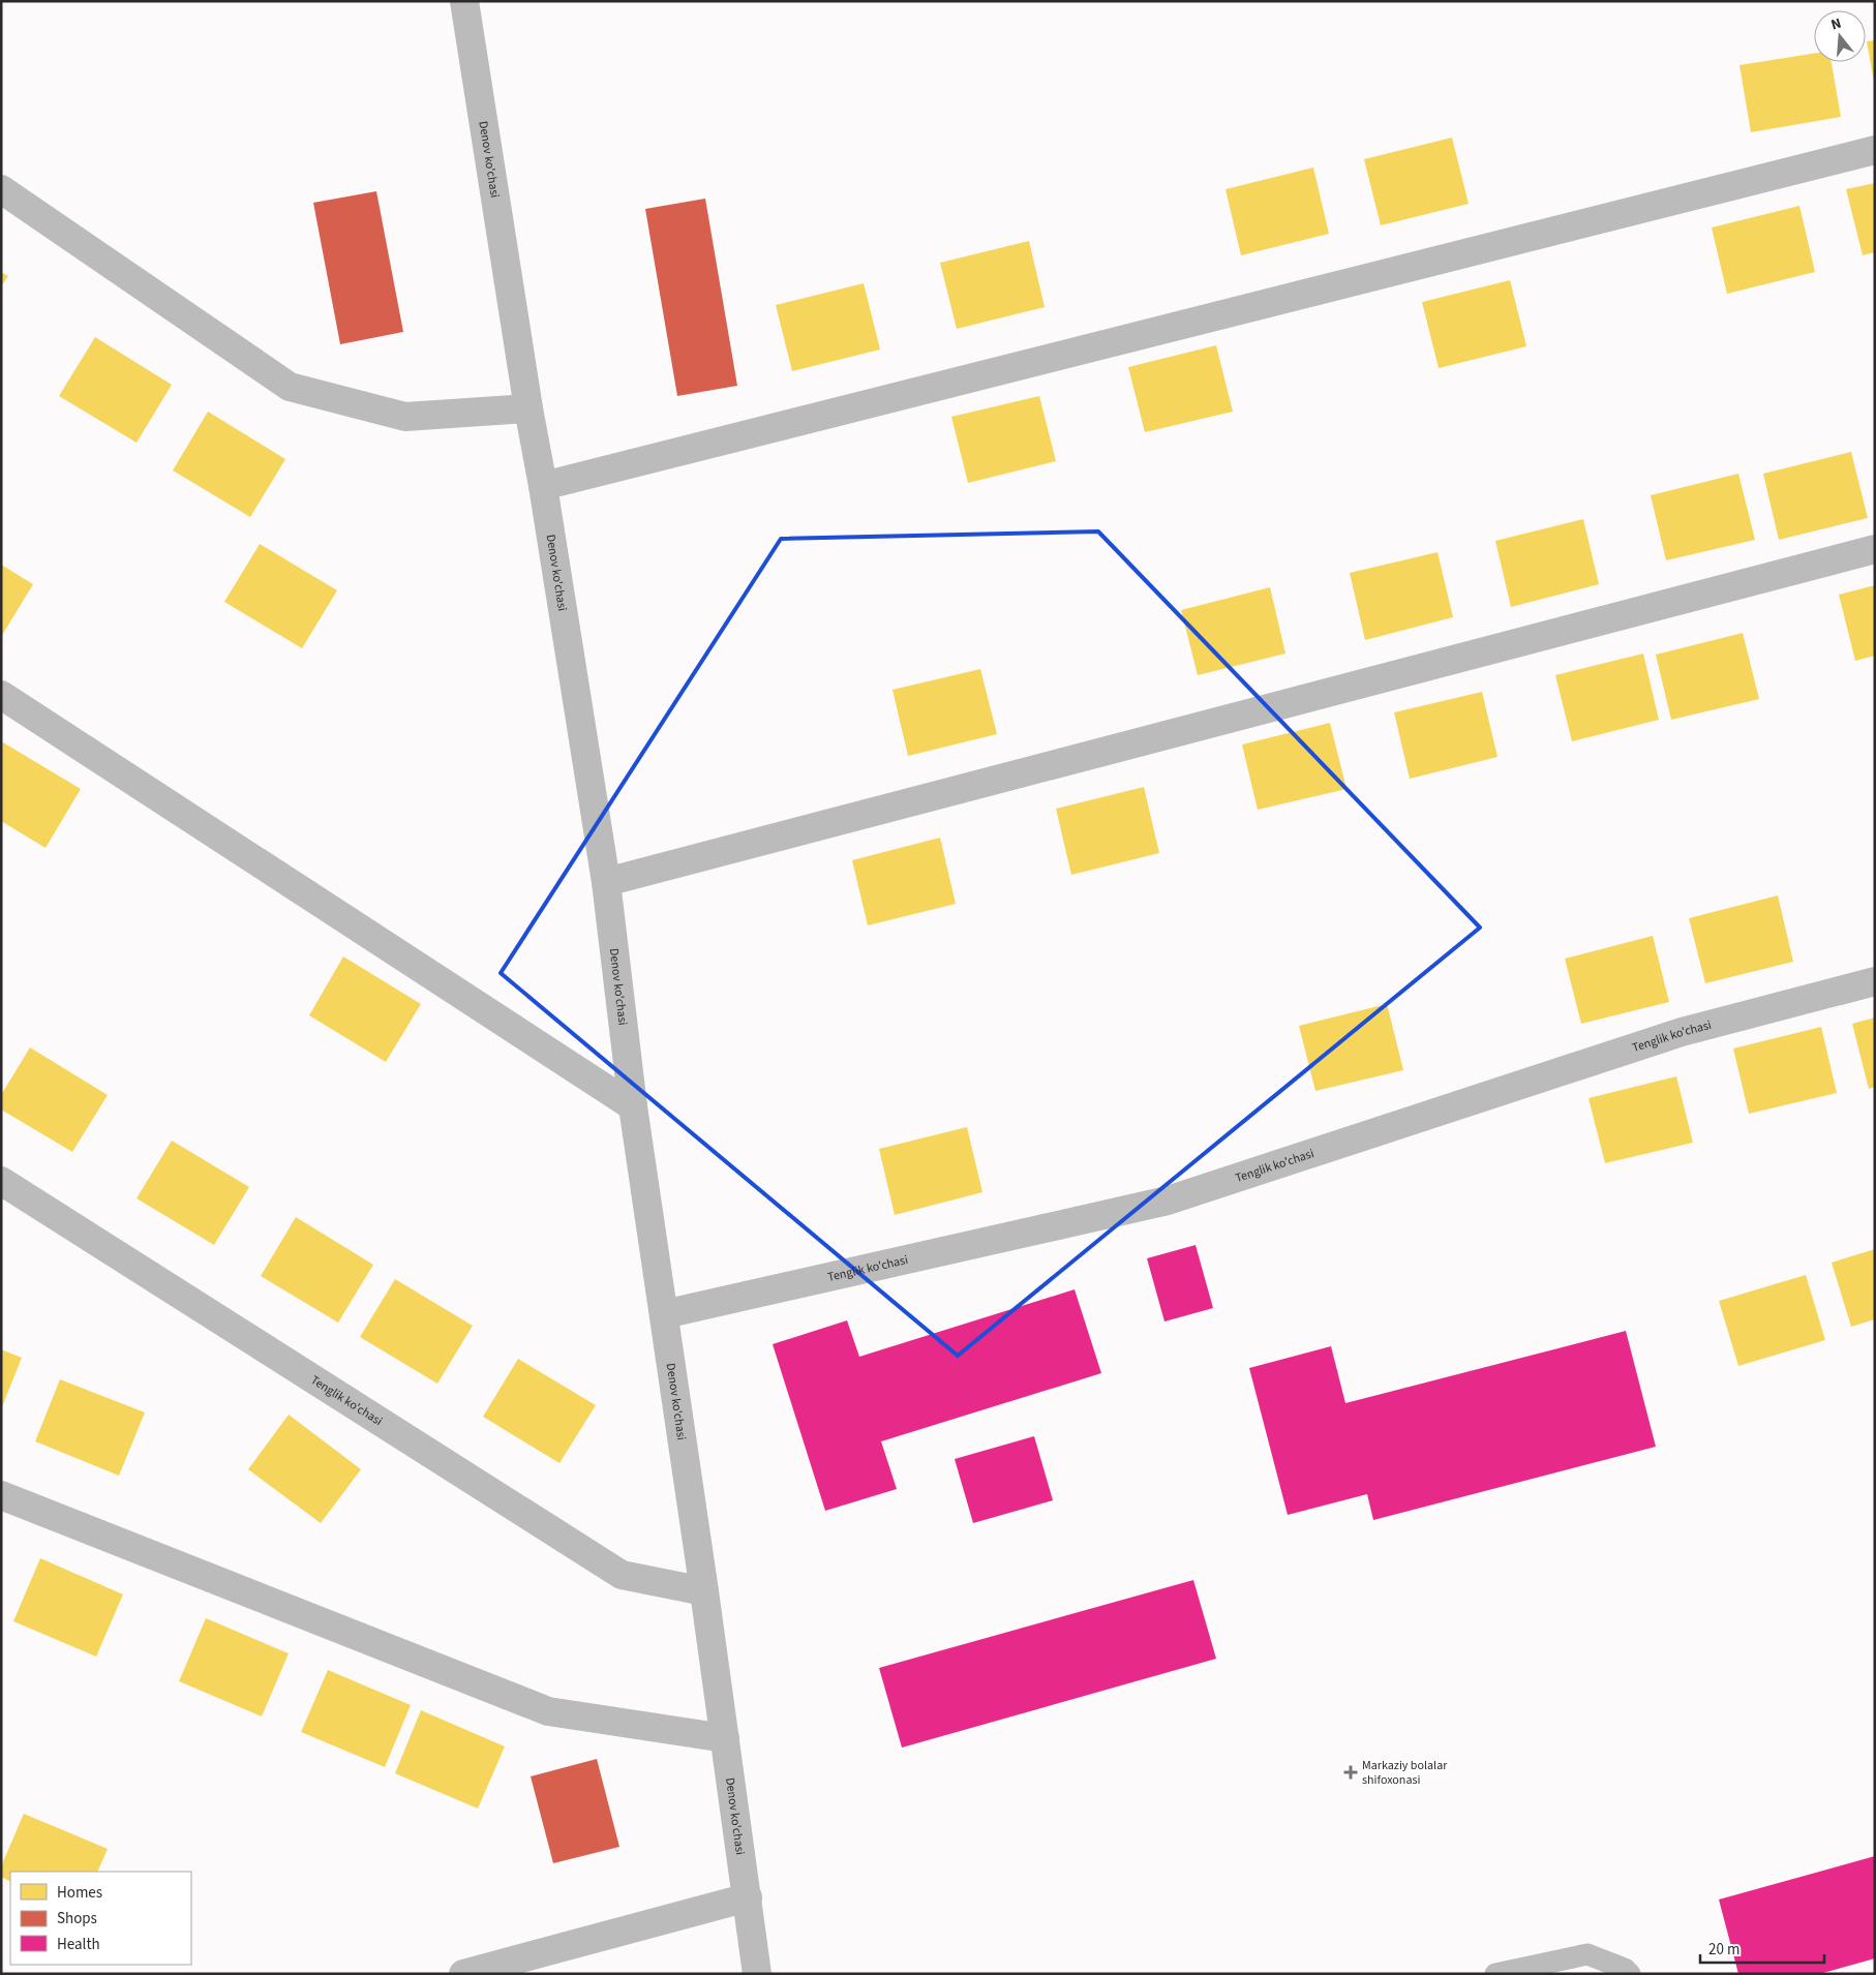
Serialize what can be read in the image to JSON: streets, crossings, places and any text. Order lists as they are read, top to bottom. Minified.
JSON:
{"streets":{"street":["Denov ko'chasi","Tenglik ko'chasi"]},"crossings":[["Denov ko'chasi","Tenglik ko'chasi"]],"places":{"health":["Markaziy bolalar shifoxonasi"]},"legend":["Homes","Shops","Health"],"scale_bar":"20 m","north":"top"}
